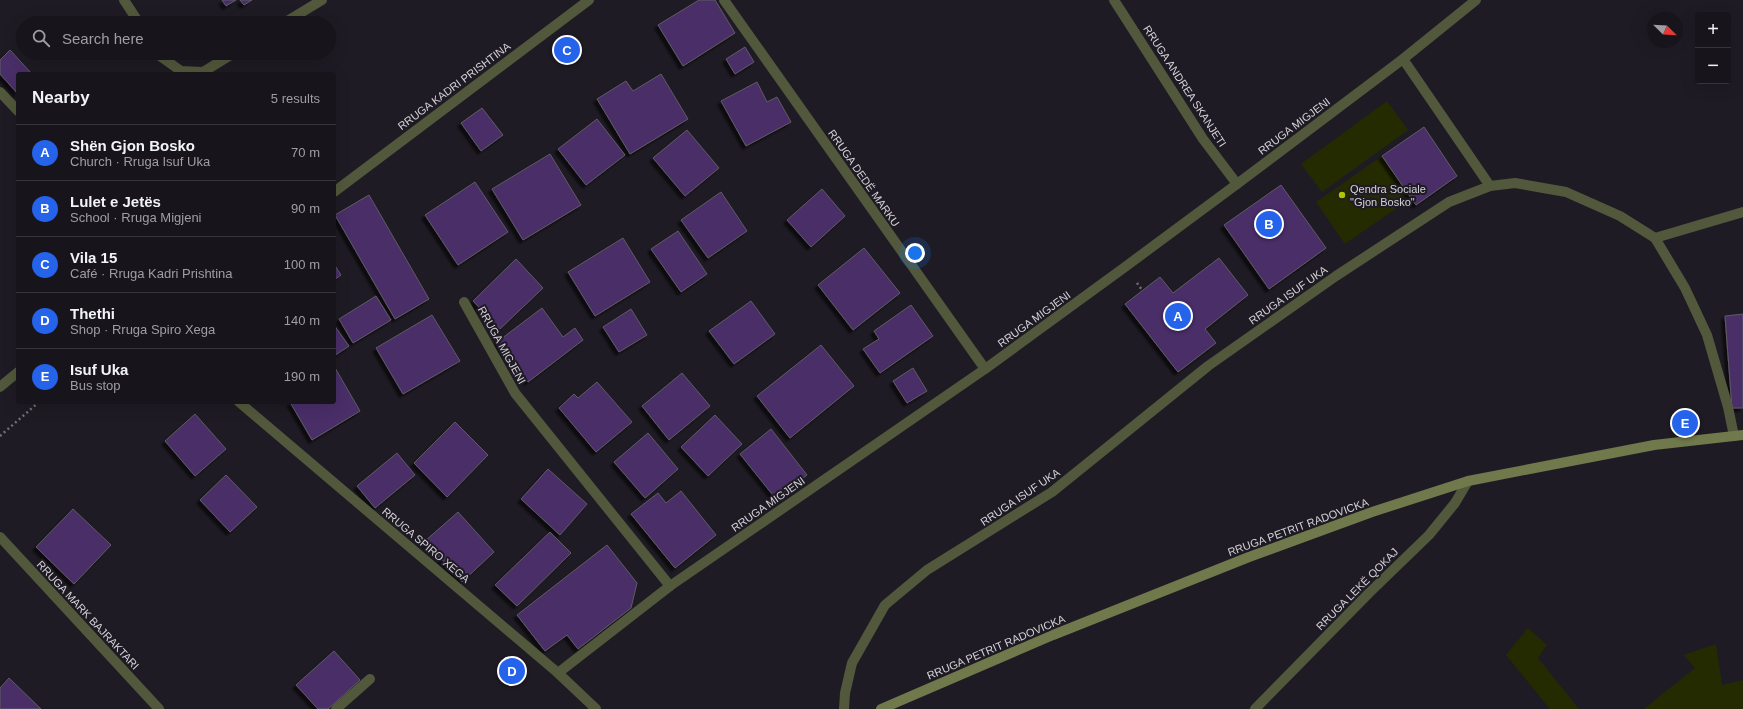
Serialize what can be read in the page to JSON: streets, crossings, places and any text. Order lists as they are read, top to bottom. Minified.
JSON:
{"streets":{"main road":["RRUGA PETRIT RADOVICKA"],"street":["RRUGA KADRI PRISHTINA","RRUGA ANDREA SKANJETI","RRUGA MIGJENI","RRUGA DEDË MARKU","RRUGA ISUF UKA","RRUGA SPIRO XEGA","RRUGA LEKË QOKAJ","RRUGA MARK BAJRAKTARI"]},"crossings":[["RRUGA ANDREA SKANJETI","RRUGA MIGJENI"],["RRUGA MIGJENI","RRUGA DEDË MARKU"],["RRUGA MIGJENI","RRUGA SPIRO XEGA"],["RRUGA ISUF UKA","RRUGA PETRIT RADOVICKA"],["RRUGA PETRIT RADOVICKA","RRUGA LEKË QOKAJ"]],"places":["Qendra Sociale \"Gjon Bosko\""],"north":"bottom right","page":{"map_buttons":["+","−"],"search":"Search here","pins":["C","B","A","E","D"],"heading":["Nearby","5 results"],"list":[{"mark":"A","name":"Shën Gjon Bosko","note":"Church · Rruga Isuf Uka","value":"70 m"},{"mark":"B","name":"Lulet e Jetës","note":"School · Rruga Migjeni","value":"90 m"},{"mark":"C","name":"Vila 15","note":"Café · Rruga Kadri Prishtina","value":"100 m"},{"mark":"D","name":"Thethi","note":"Shop · Rruga Spiro Xega","value":"140 m"},{"mark":"E","name":"Isuf Uka","note":"Bus stop","value":"190 m"}]}}
